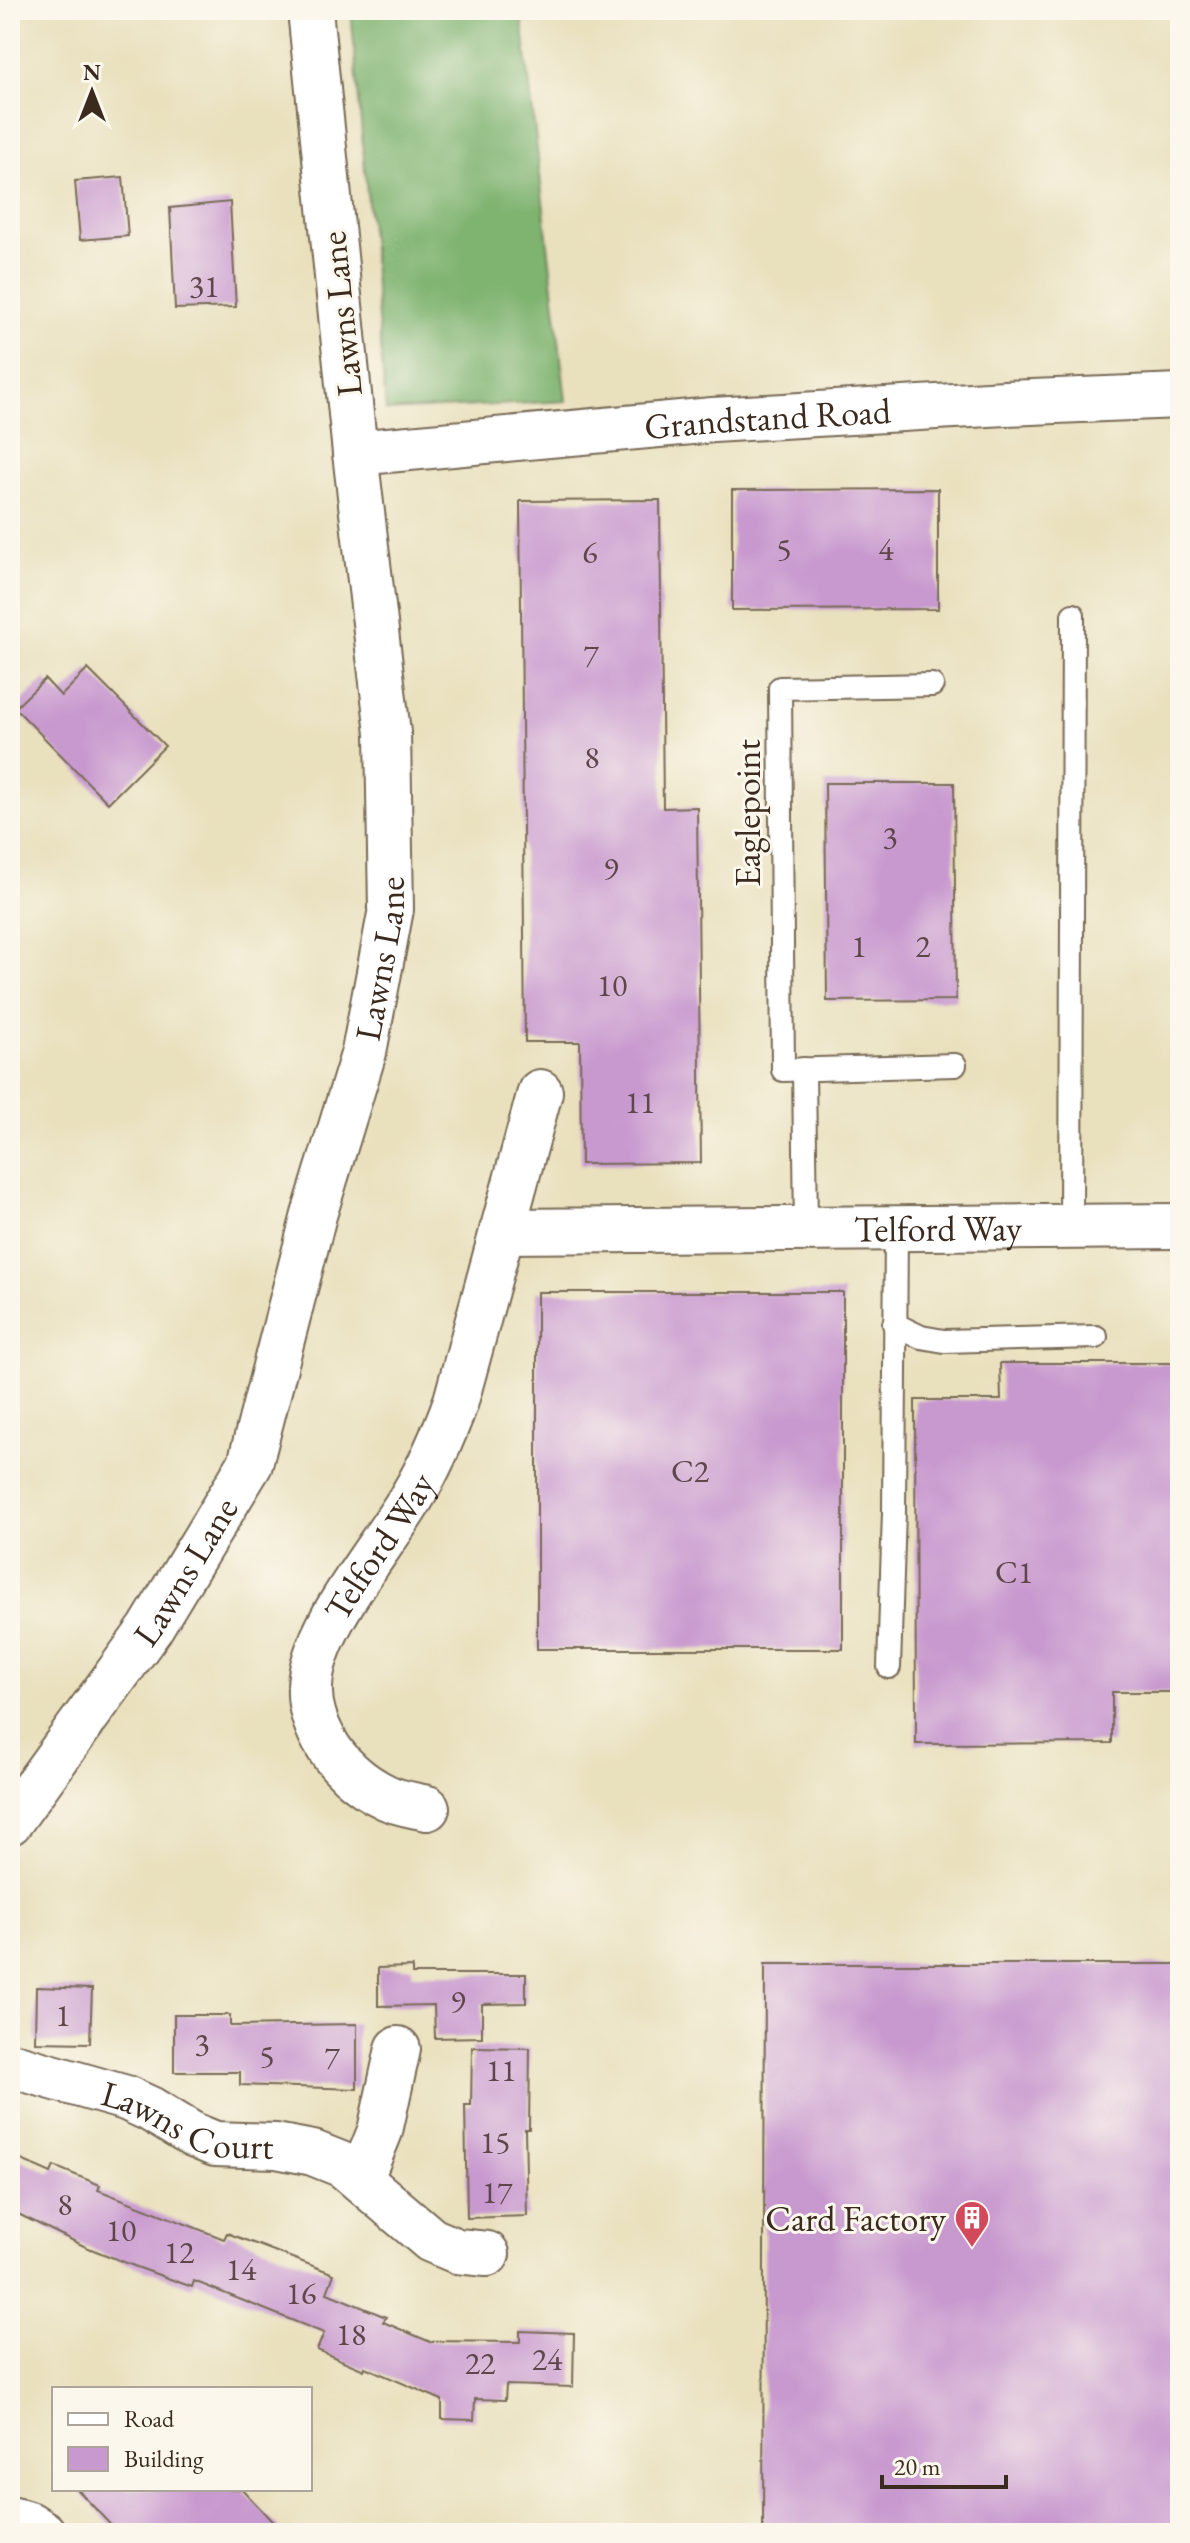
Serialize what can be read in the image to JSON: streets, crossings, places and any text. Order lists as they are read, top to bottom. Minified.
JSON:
{"streets":{"street":["Lawns Lane","Grandstand Road","Telford Way","Lawns Court"],"lane":["Eaglepoint"]},"crossings":[["Lawns Lane","Grandstand Road"]],"places":{"building":["Card Factory"]},"house_numbers":["31","5","4","6","7","8","3","9","1","2","10","11","C2","C1","9","1","3","5","7","11","15","17","8","10","12","14","16","18","24","22"],"legend":["Road","Building"],"scale_bar":"20 m","north":"top"}
